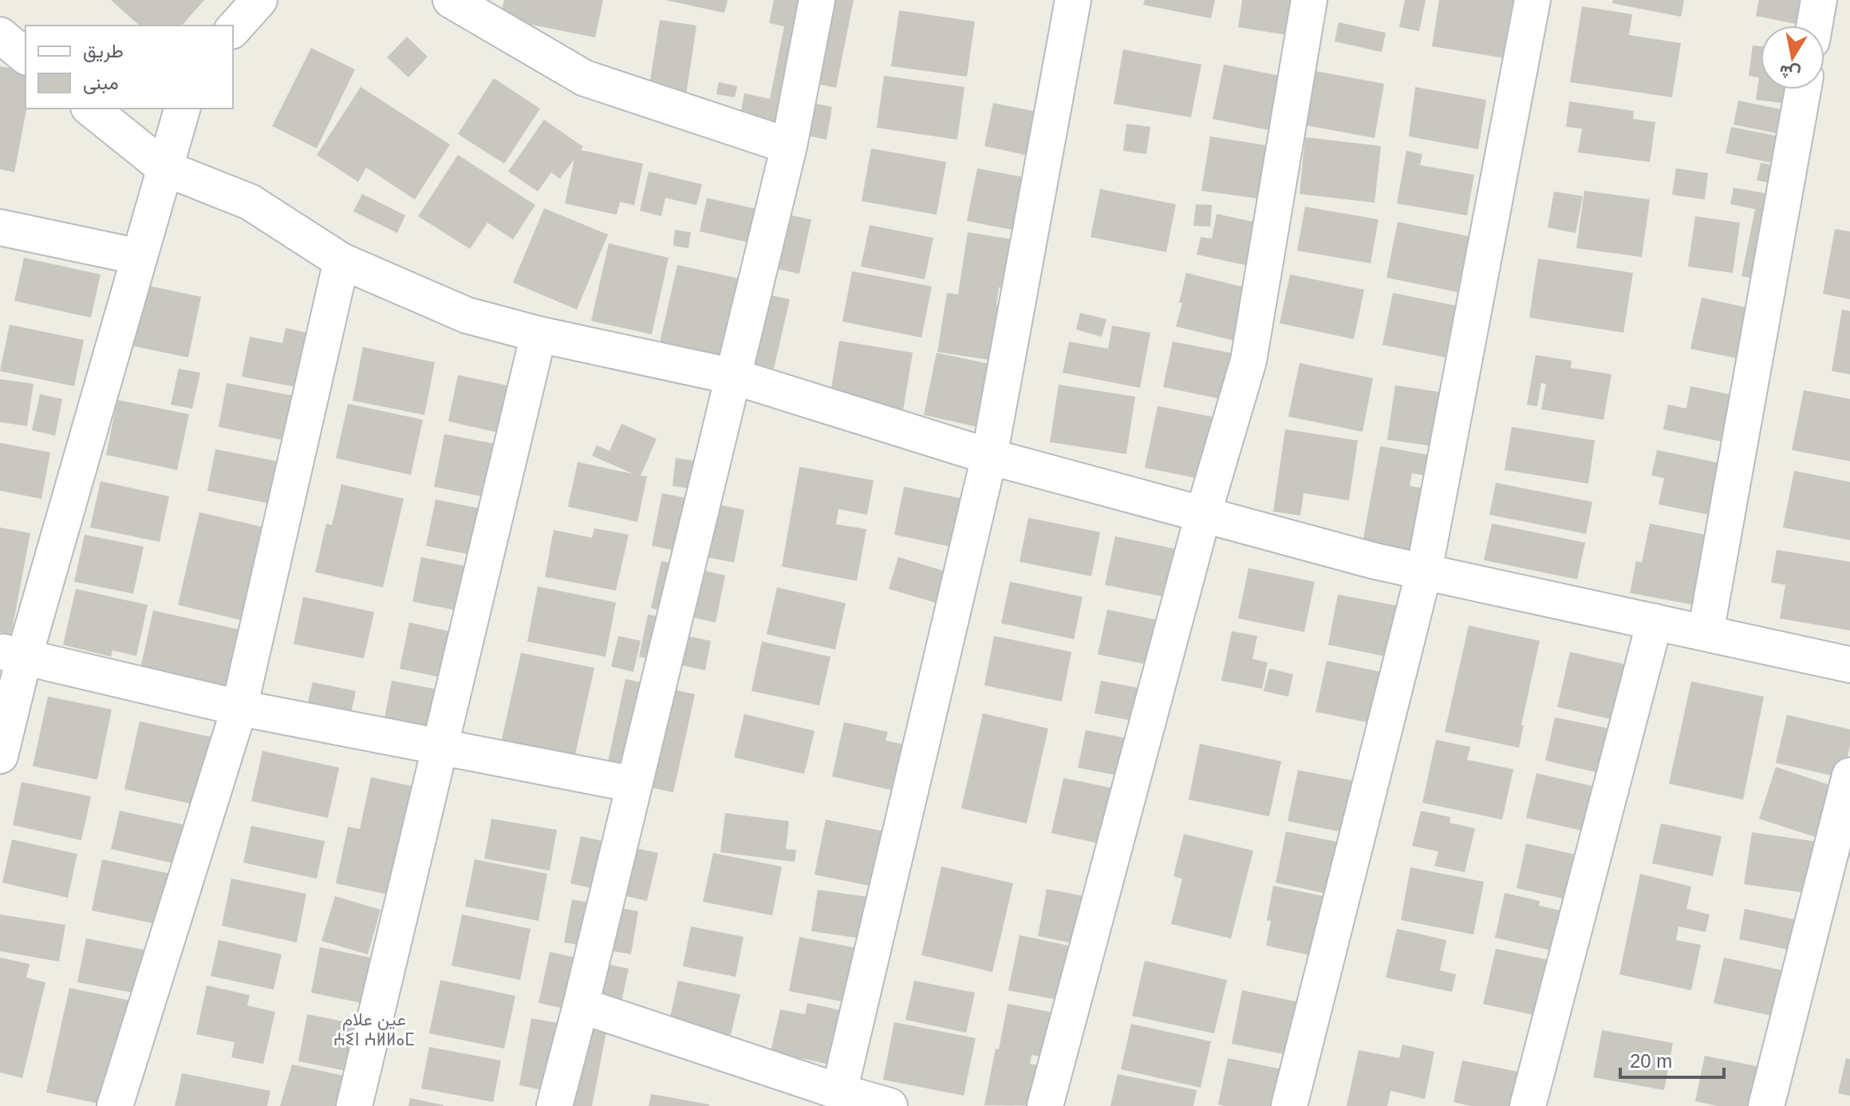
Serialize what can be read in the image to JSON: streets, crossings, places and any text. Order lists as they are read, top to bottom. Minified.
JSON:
{"districts":["عين علام ⵄⵉⵏ ⵄⵍⵍⴰⵎ"],"legend":["طريق","مبنى"],"scale_bar":"20 m","north":"bottom"}
